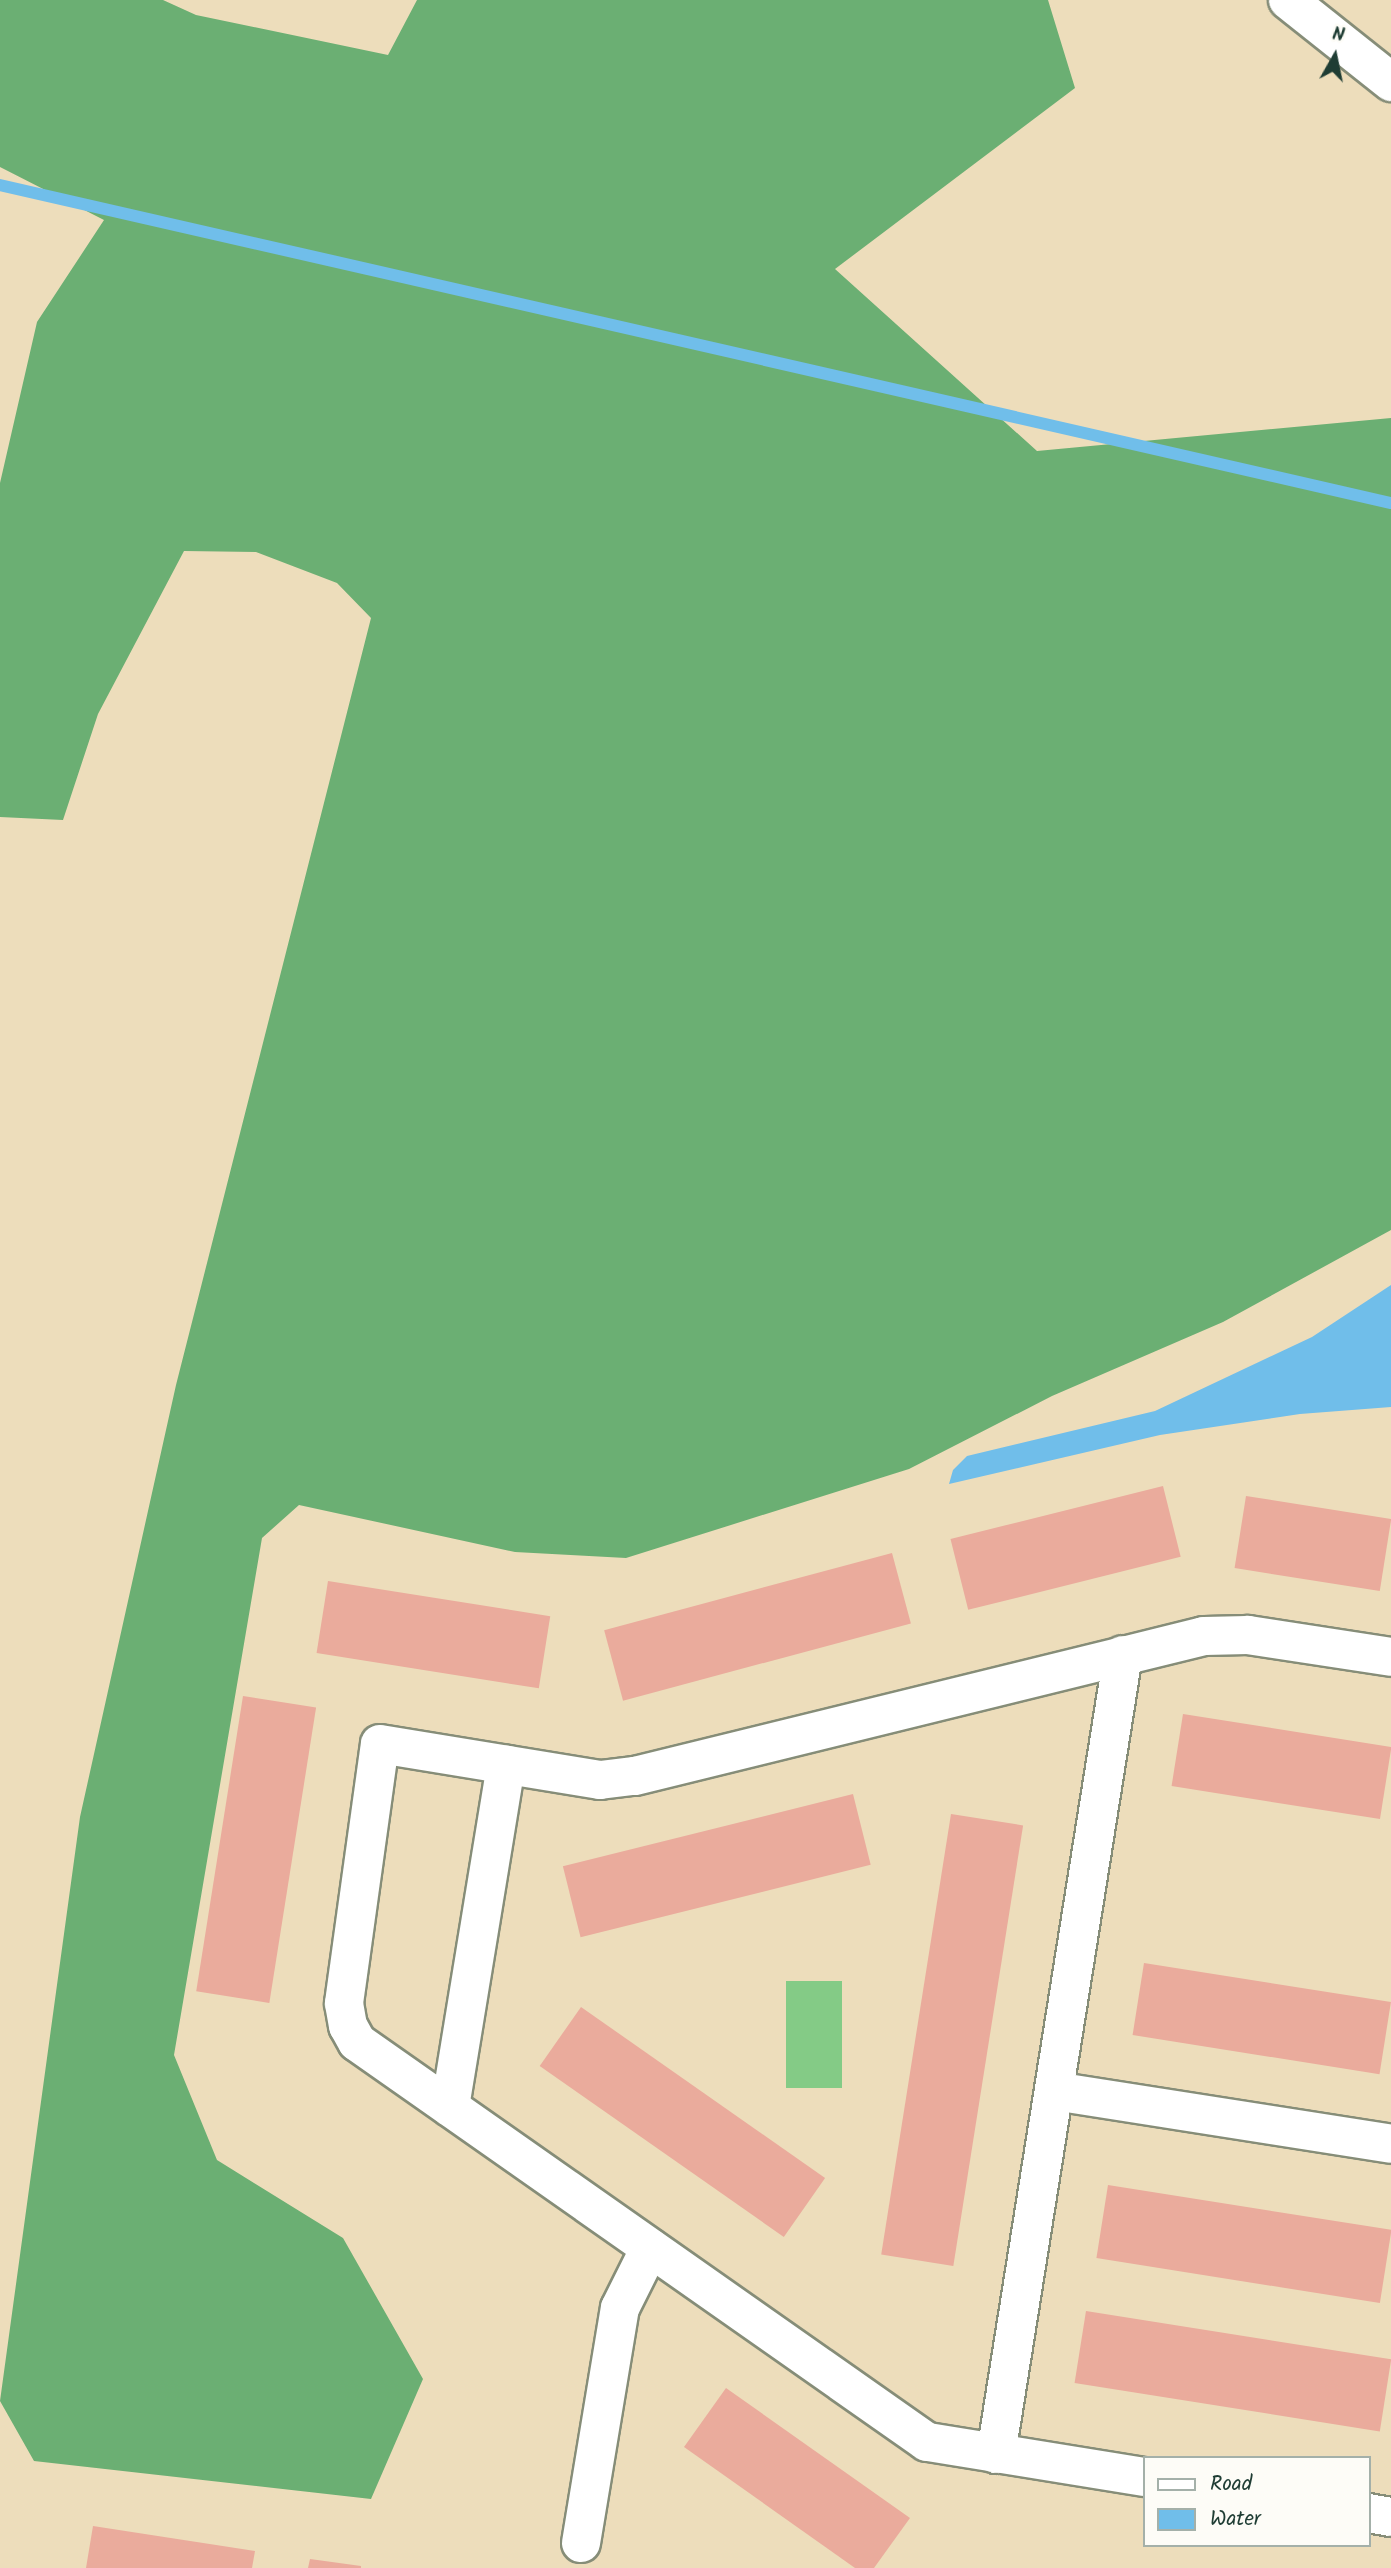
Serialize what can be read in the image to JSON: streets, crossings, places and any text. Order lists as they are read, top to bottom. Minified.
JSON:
{"legend":["Road","Water"],"north":"top"}
